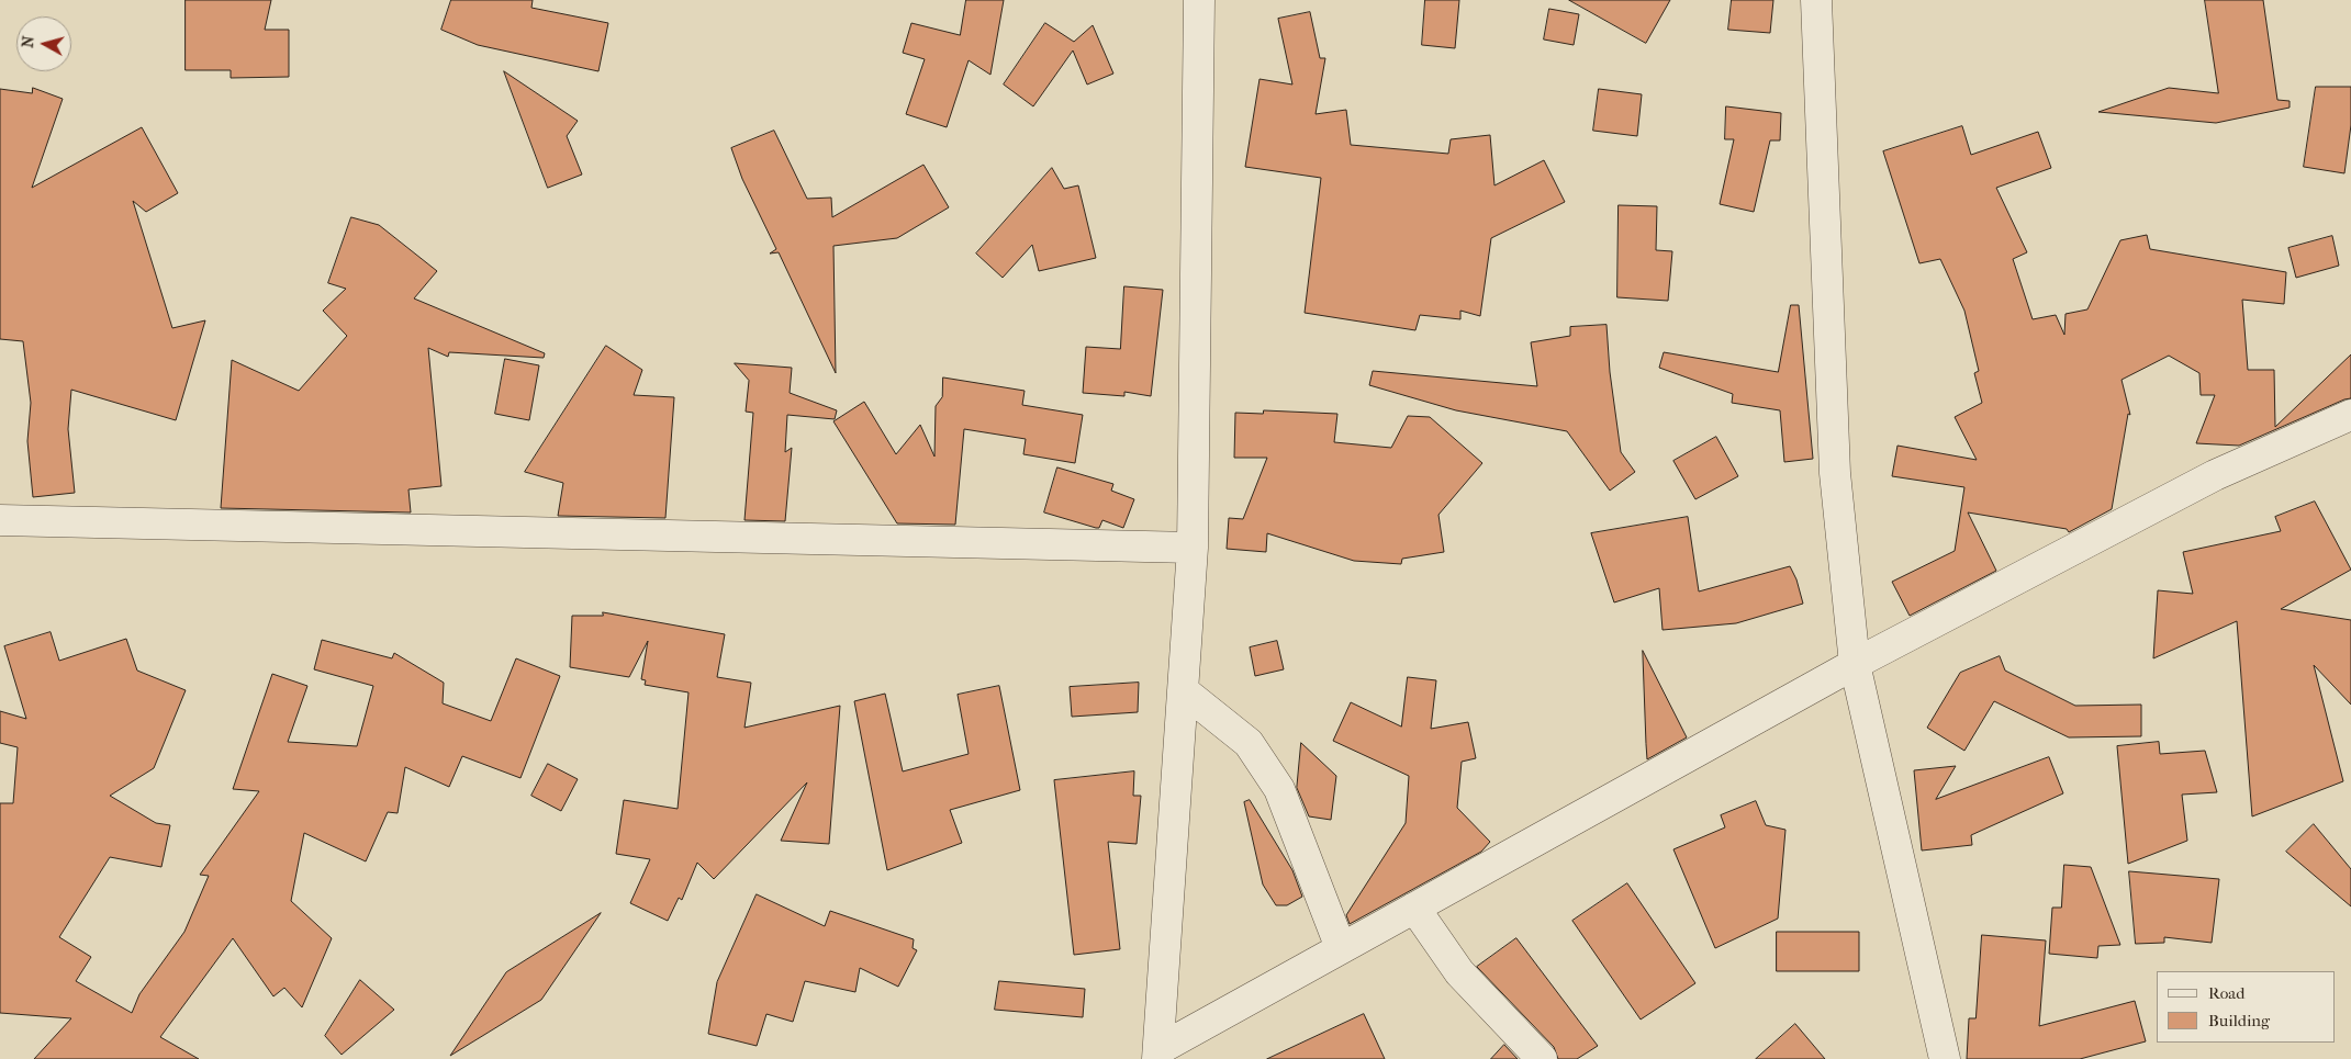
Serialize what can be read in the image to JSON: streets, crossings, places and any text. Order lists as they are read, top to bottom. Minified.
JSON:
{"legend":["Road","Building"],"north":"left"}
